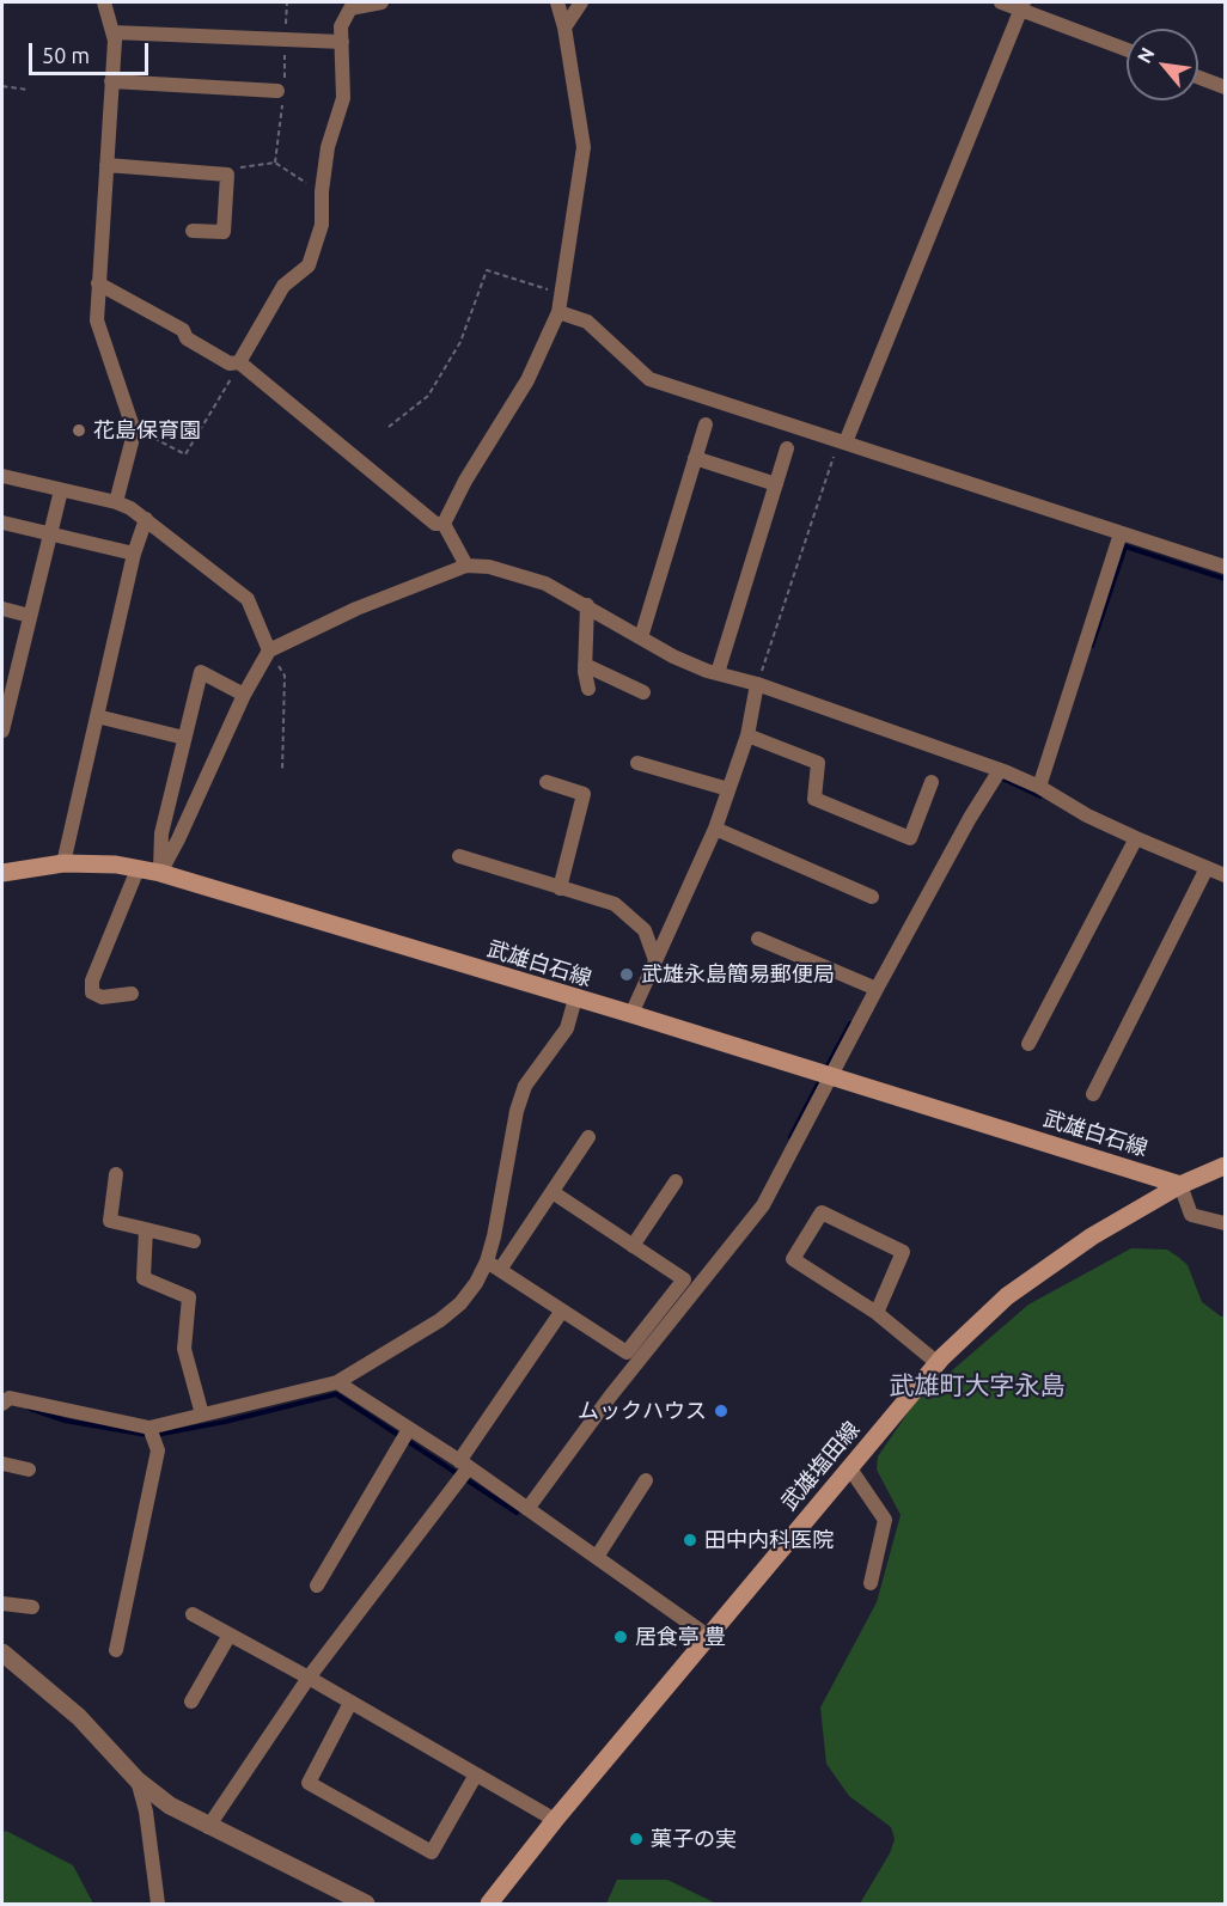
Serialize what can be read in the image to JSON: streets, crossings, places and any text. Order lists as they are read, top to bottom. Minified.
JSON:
{"streets":{"main road":["武雄白石線","武雄塩田線"]},"crossings":[["武雄白石線","武雄塩田線"]],"districts":["武雄町大字永島"],"places":["花島保育園","武雄永島簡易郵便局","ムックハウス","田中内科医院","居食亭 豊","菓子の実"],"scale_bar":"50 m","north":"top left"}
